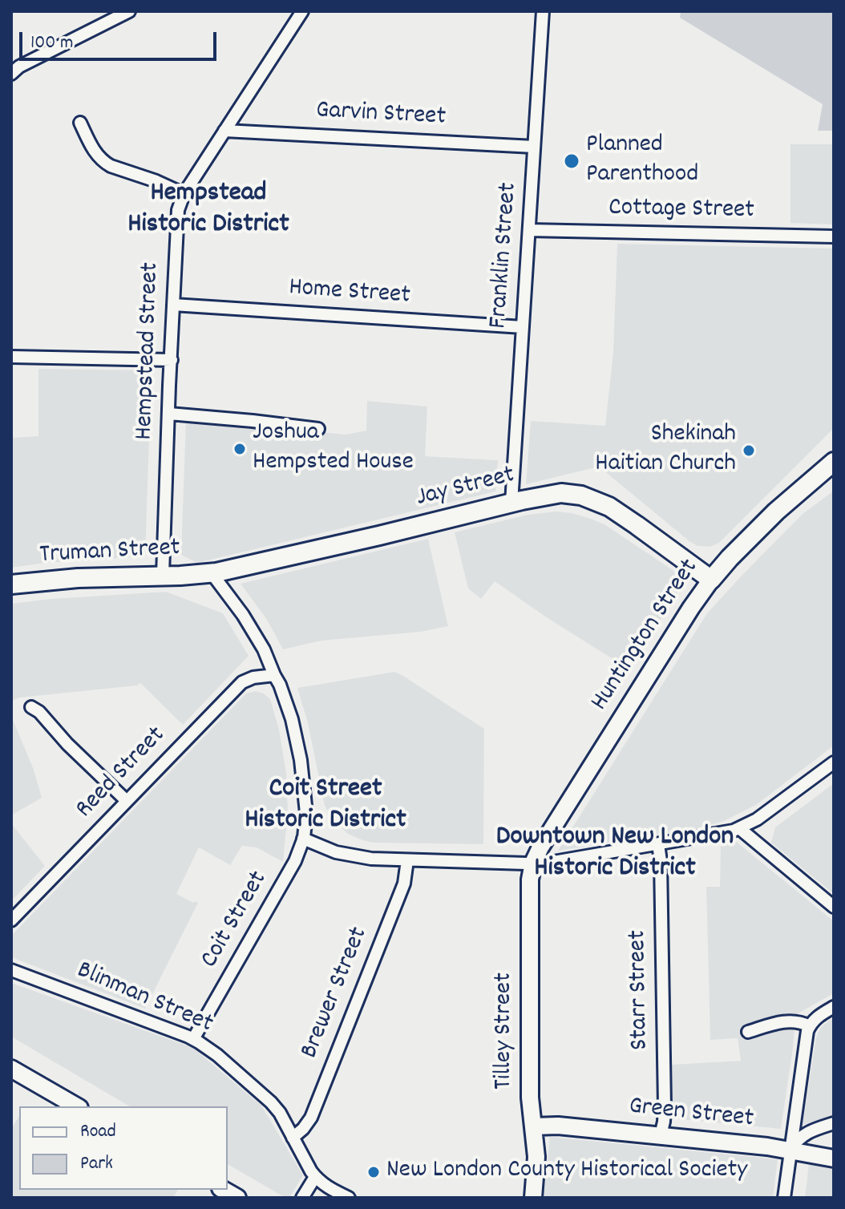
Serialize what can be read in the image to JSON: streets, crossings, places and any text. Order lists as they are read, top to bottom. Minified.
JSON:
{"streets":{"main road":["Jay Street","Truman Street","Huntington Street","Tilley Street","Green Street"],"street":["Garvin Street","Cottage Street","Franklin Street","Home Street","Hempstead Street","Reed Street","Coit Street","Starr Street","Brewer Street","Blinman Street"]},"crossings":[["Garvin Street","Franklin Street"],["Garvin Street","Hempstead Street"],["Cottage Street","Franklin Street"],["Franklin Street","Home Street"],["Franklin Street","Jay Street"],["Home Street","Hempstead Street"],["Hempstead Street","Truman Street"],["Jay Street","Truman Street"],["Jay Street","Huntington Street"],["Jay Street","Coit Street"],["Truman Street","Coit Street"],["Huntington Street","Tilley Street"],["Reed Street","Coit Street"],["Coit Street","Blinman Street"],["Starr Street","Green Street"],["Brewer Street","Blinman Street"],["Tilley Street","Green Street"]],"districts":["Hempstead Historic District","Coit Street Historic District","Downtown New London Historic District"],"places":["Planned Parenthood","Joshua Hempsted House","Shekinah Haitian Church","New London County Historical Society"],"legend":["Road","Park"],"scale_bar":"100 m"}
